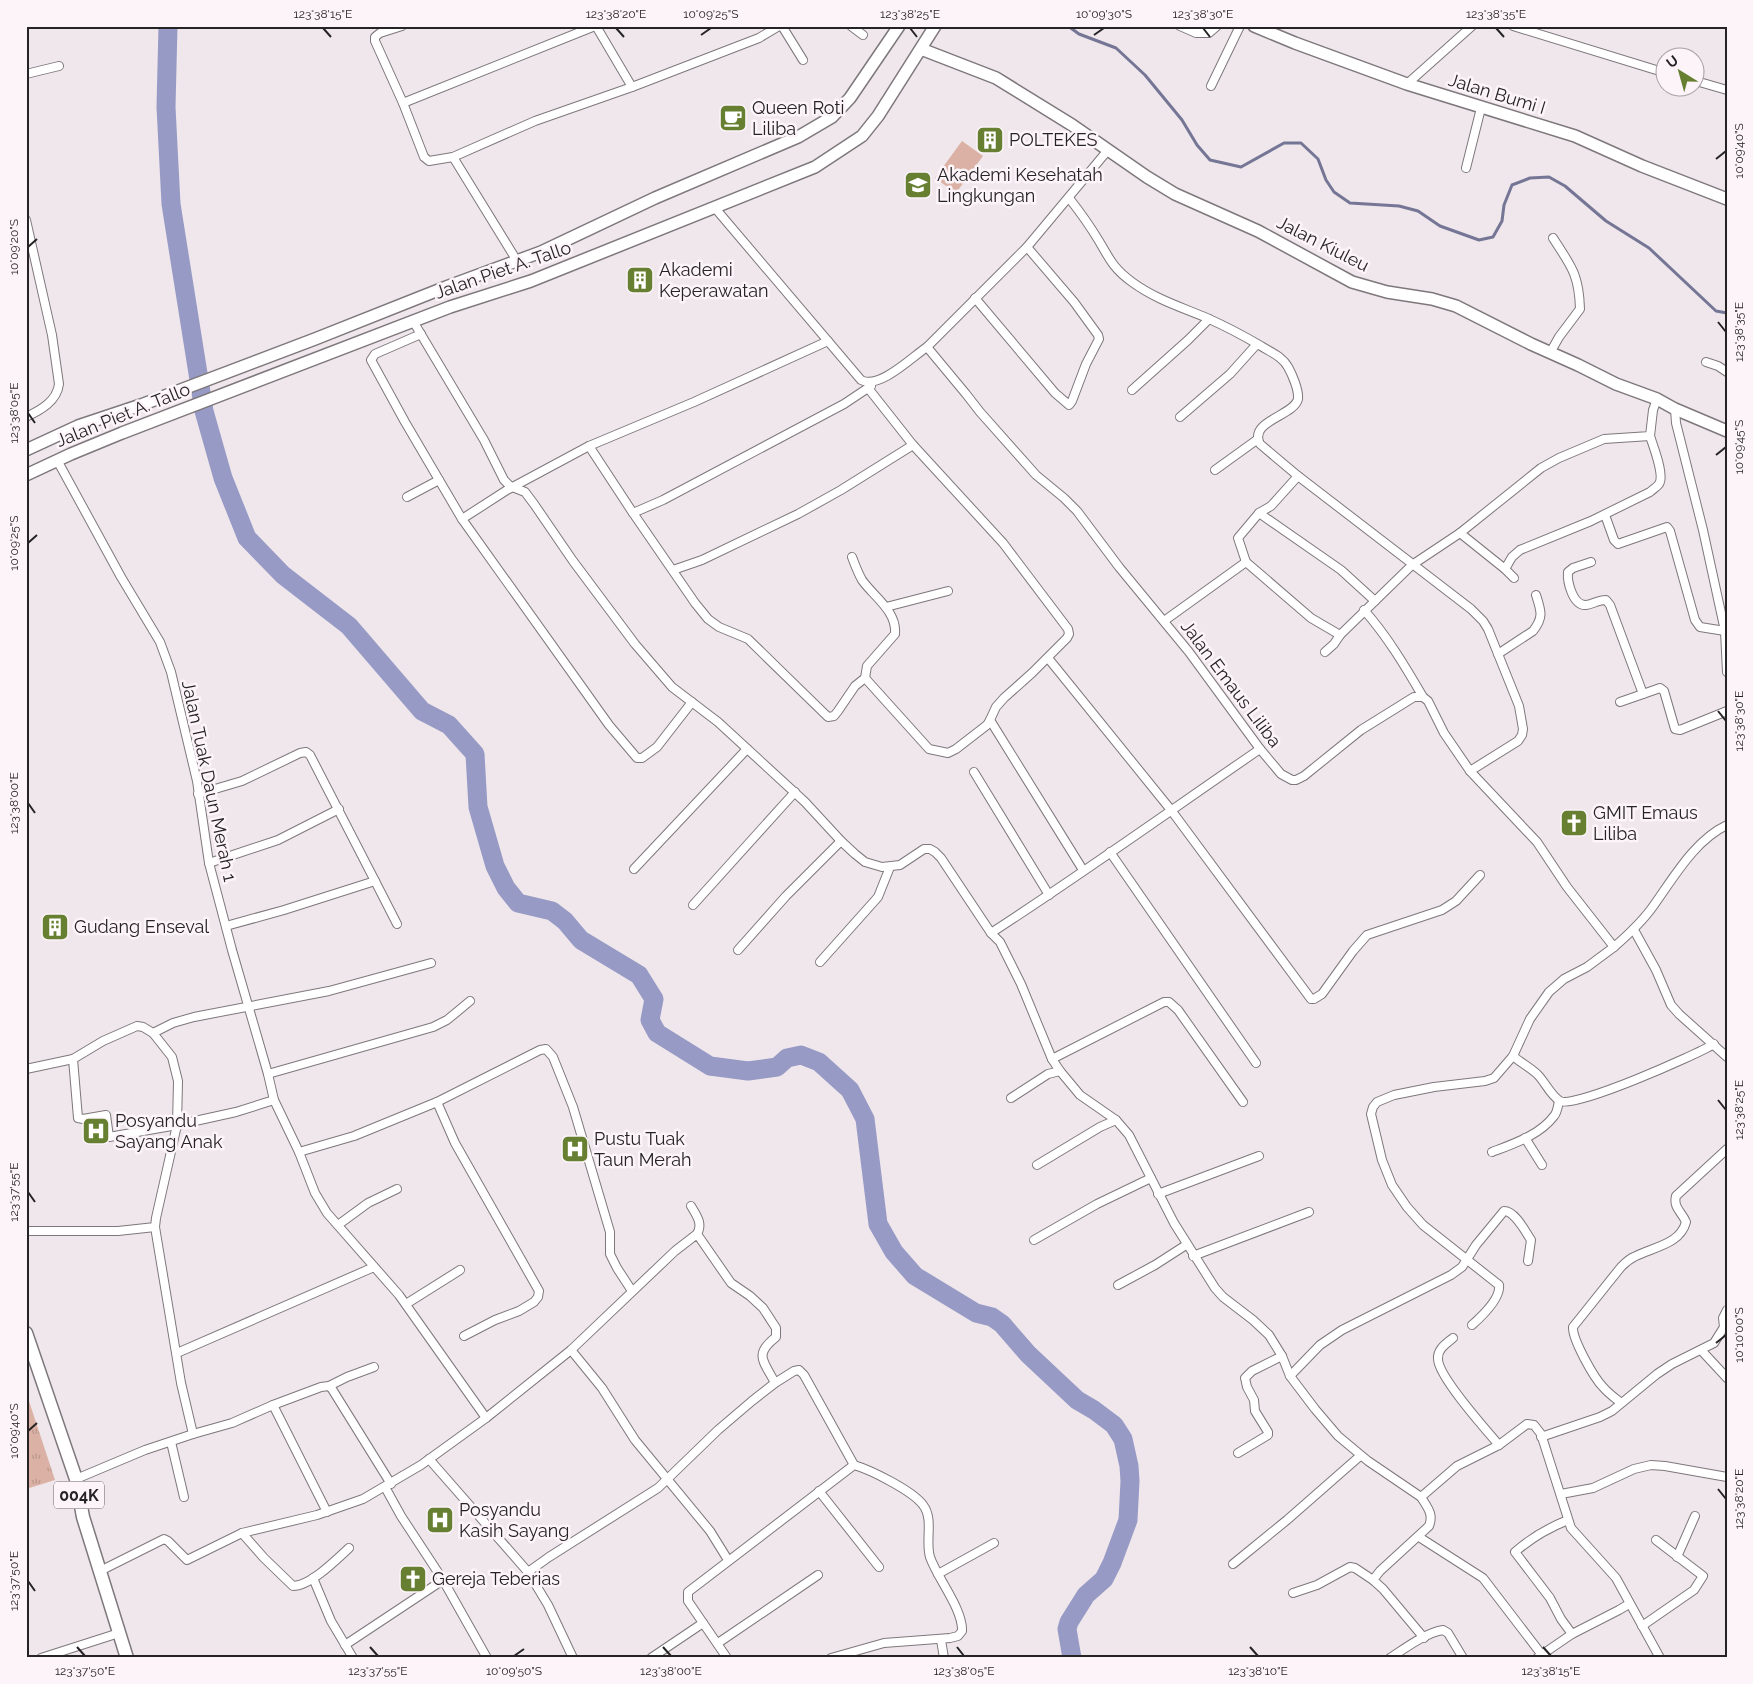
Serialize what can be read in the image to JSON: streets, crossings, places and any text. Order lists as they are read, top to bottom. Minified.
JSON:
{"streets":{"main road":["Jalan Bumi I","Jalan Kiuleu","Jalan Piet A. Tallo","004K"],"street":["Jalan Emaus Liliba","Jalan Tuak Daun Merah 1"]},"crossings":[["Jalan Kiuleu","Jalan Piet A. Tallo"],["Jalan Piet A. Tallo","Jalan Tuak Daun Merah 1"]],"places":{"cafe":["Queen Roti Liliba"],"building":["POLTEKES","Akademi Keperawatan","Gudang Enseval"],"school or university":["Akademi Kesehatah Lingkungan"],"church":["GMIT Emaus Liliba","Gereja Teberias"],"hospital":["Posyandu Sayang Anak","Pustu Tuak Taun Merah","Posyandu Kasih Sayang"]},"north":"top left","coordinates":["123°38'15\"E","123°38'20\"E","10°09'25\"S","123°38'25\"E","10°09'30\"S","123°38'30\"E","123°38'35\"E","10°09'40\"S","10°09'20\"S","123°38'05\"E","10°09'45\"S","123°38'00\"E","123°37'55\"E","10°10'00\"S","123°37'50\"E","10°09'50\"S","123°38'10\"E"]}
